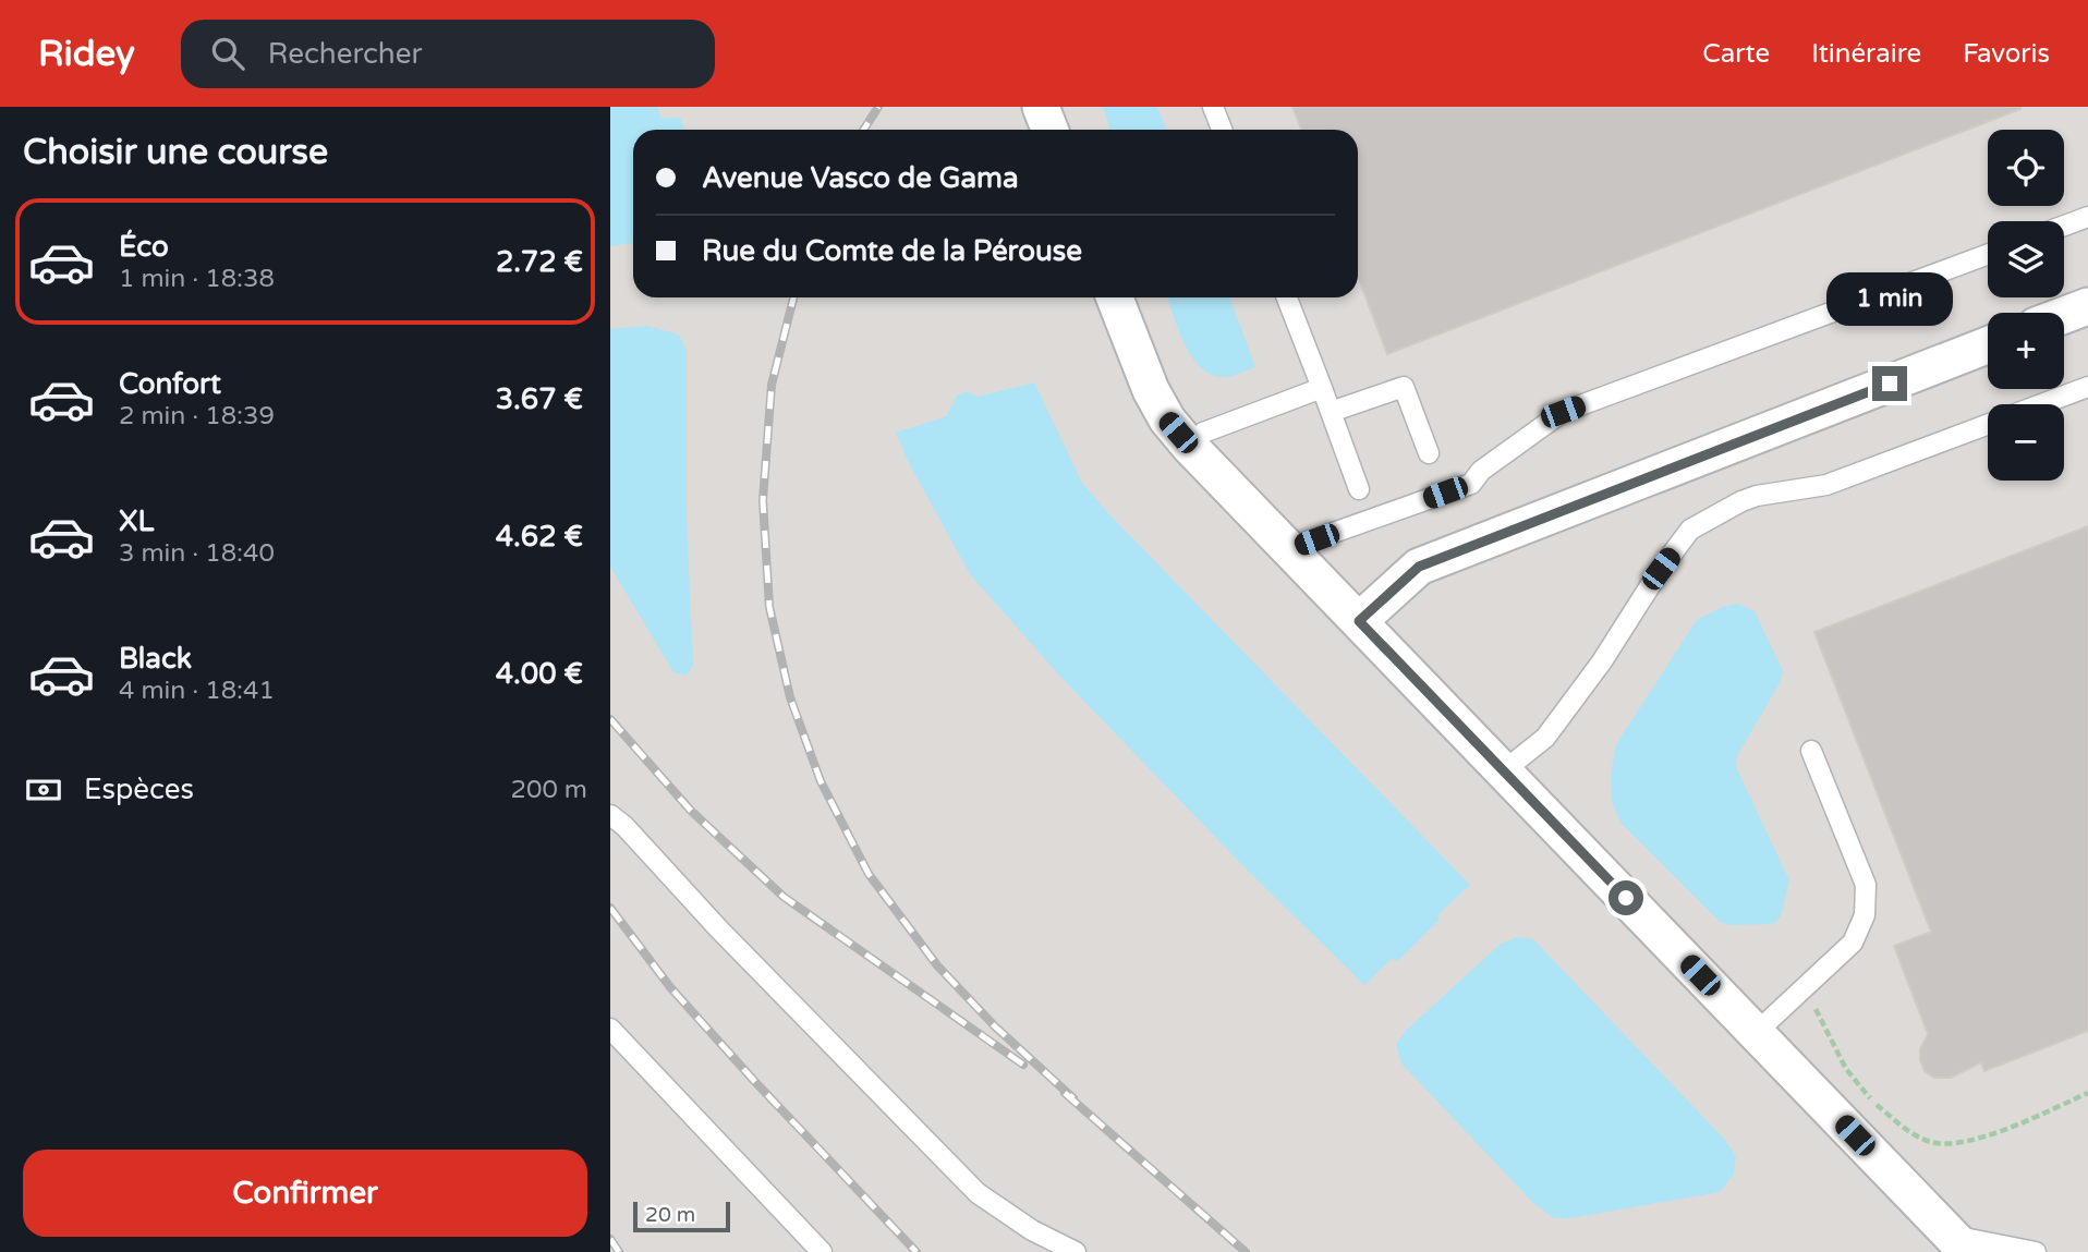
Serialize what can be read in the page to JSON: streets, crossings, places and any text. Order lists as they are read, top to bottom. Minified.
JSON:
{"scale_bar":"20 m","page":{"header":"Ridey","search":"Rechercher","nav":["Carte","Itinéraire","Favoris"],"heading":"Choisir une course","map_buttons":["+","−"],"banner":["Avenue Vasco de Gama","Rue du Comte de la Pérouse"],"list":[{"name":"Éco","note":"1 min · 18:38","value":"2.72 €"},{"name":"Confort","note":"2 min · 18:39","value":"3.67 €"},{"name":"XL","note":"3 min · 18:40","value":"4.62 €"},{"name":"Black","note":"4 min · 18:41","value":"4.00 €"}],"bubble":"1 min","pay":["Espèces","200 m"],"buttons":"Confirmer","scale":"20 m"}}
